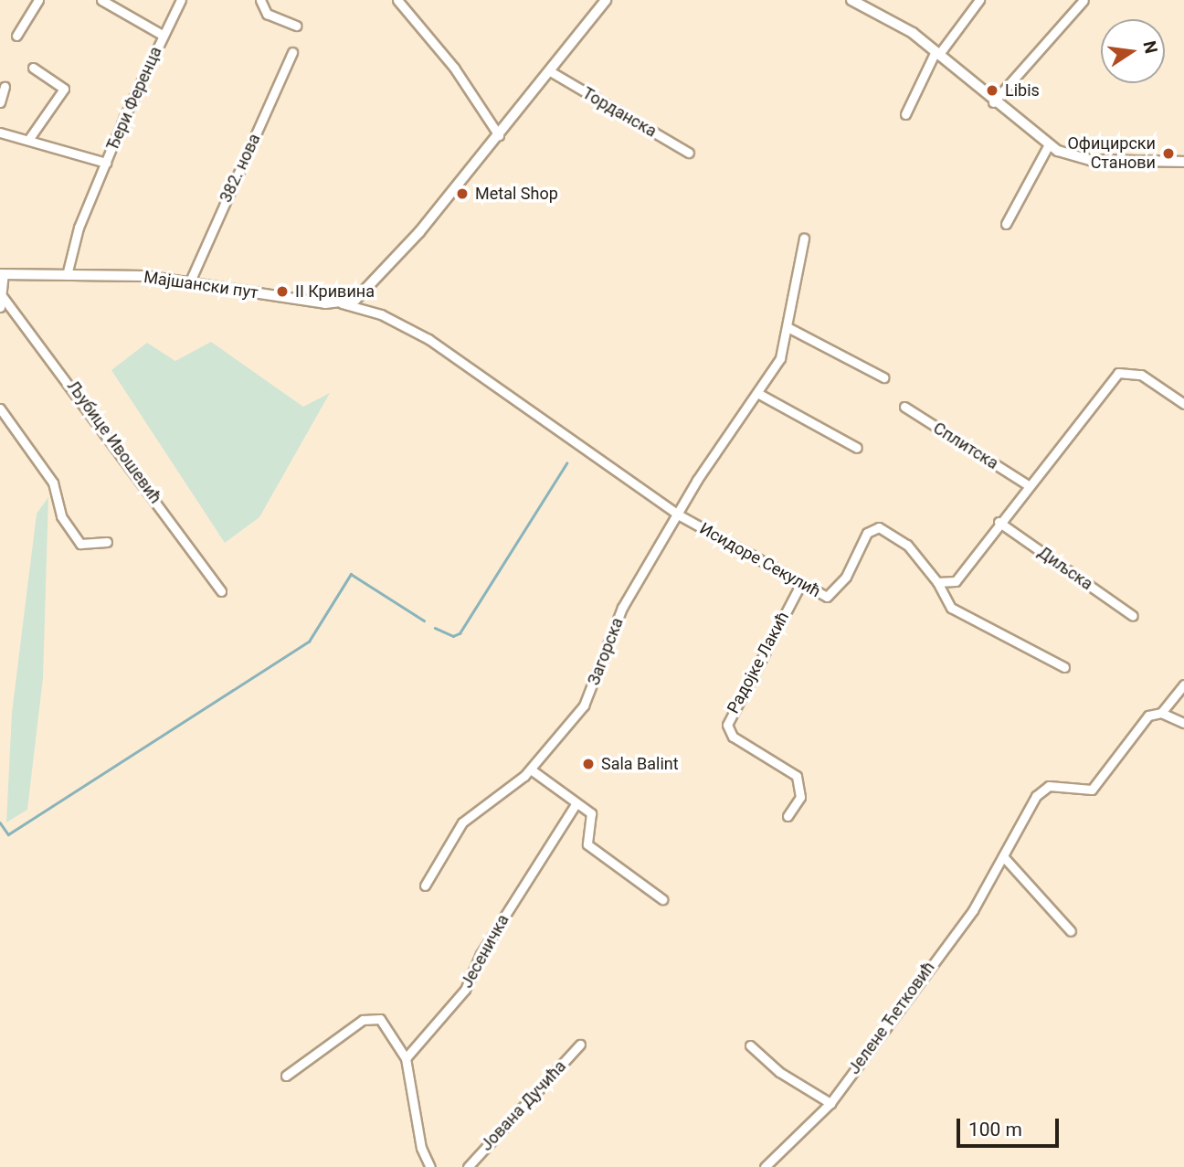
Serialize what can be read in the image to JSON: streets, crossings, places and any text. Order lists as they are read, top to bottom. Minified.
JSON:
{"streets":{"street":["Ђери Ференца","Торданска","382. нова","Мајшански пут","Љубице Ивошевић","Сплитска","Исидоре Секулић","Диљска","Загорска","Радојке Лакић","Јесеничка","Јелене Ћетковић","Јована Дучића"]},"crossings":[["Ђери Ференца","Мајшански пут"],["382. нова","Мајшански пут"],["Мајшански пут","Исидоре Секулић"],["Исидоре Секулић","Загорска"],["Исидоре Секулић","Радојке Лакић"]],"places":["Libis","Официрски Станови","Metal Shop","II Кривина","Sala Balint"],"scale_bar":"100 m","north":"right"}
